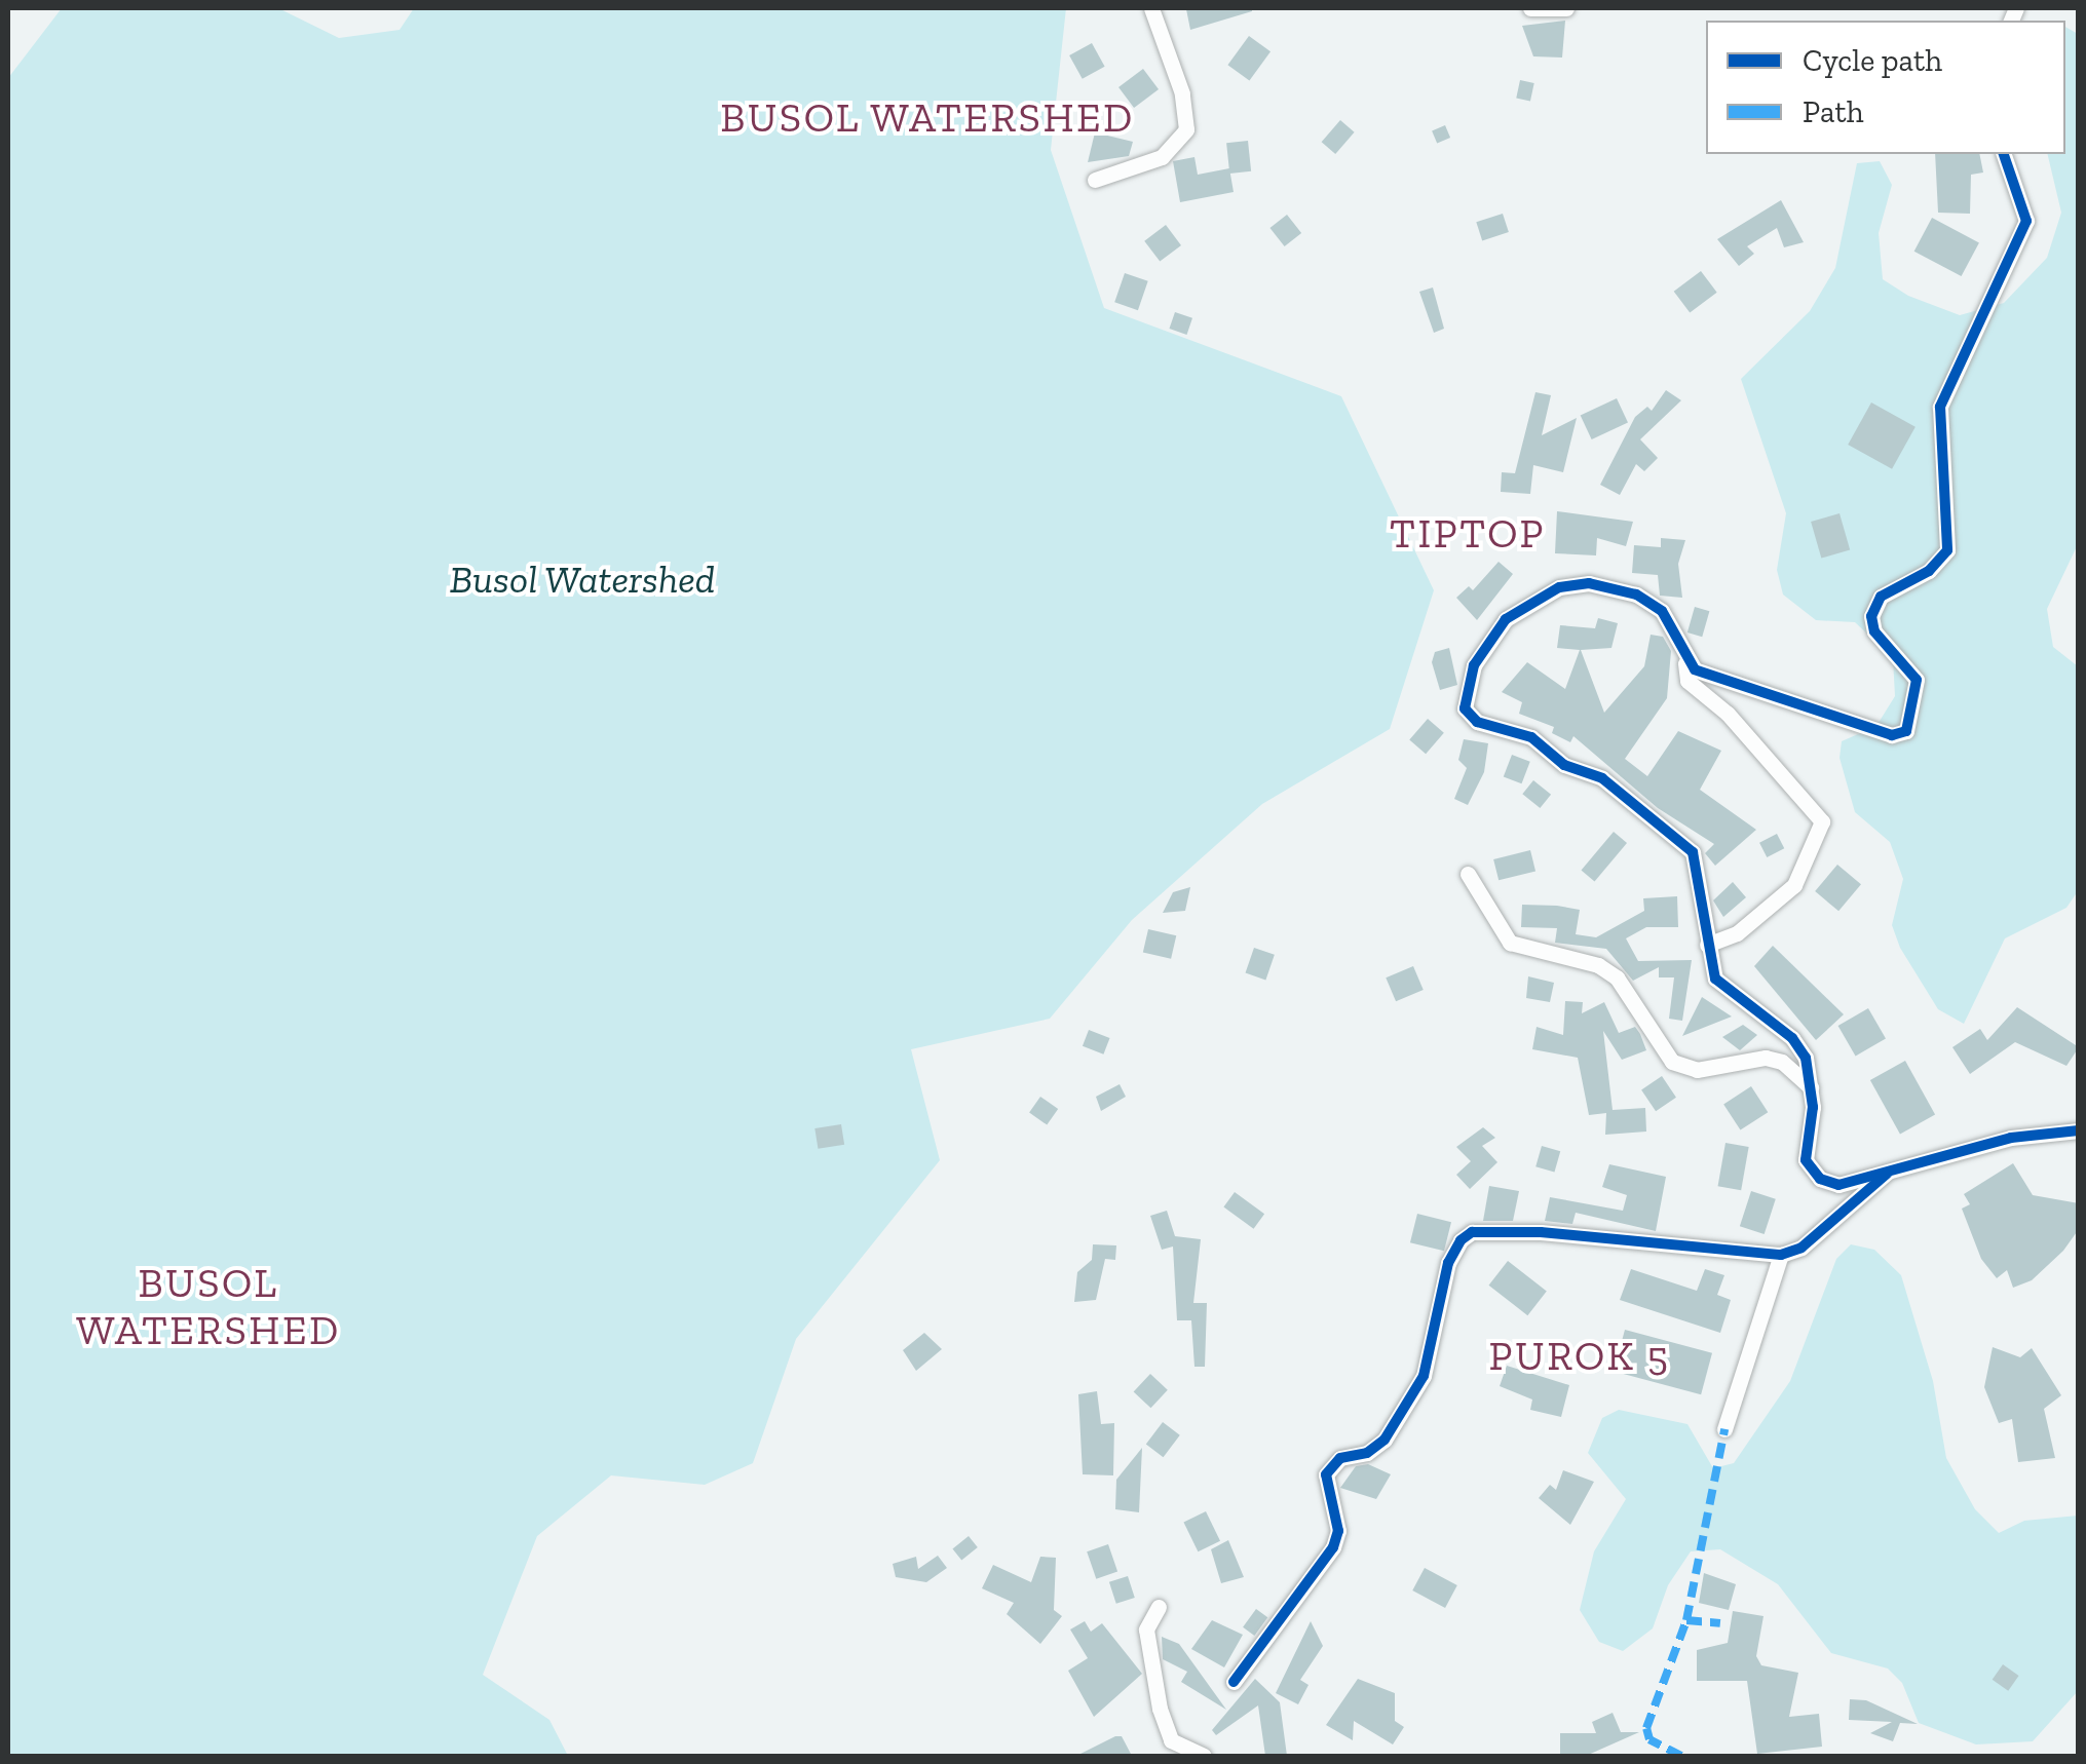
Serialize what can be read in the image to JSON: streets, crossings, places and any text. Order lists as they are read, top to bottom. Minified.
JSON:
{"districts":["BUSOL WATERSHED","TIPTOP","BUSOL WATERSHED","PUROK 5"],"parks":["Busol Watershed"],"legend":["Cycle path","Path"]}
